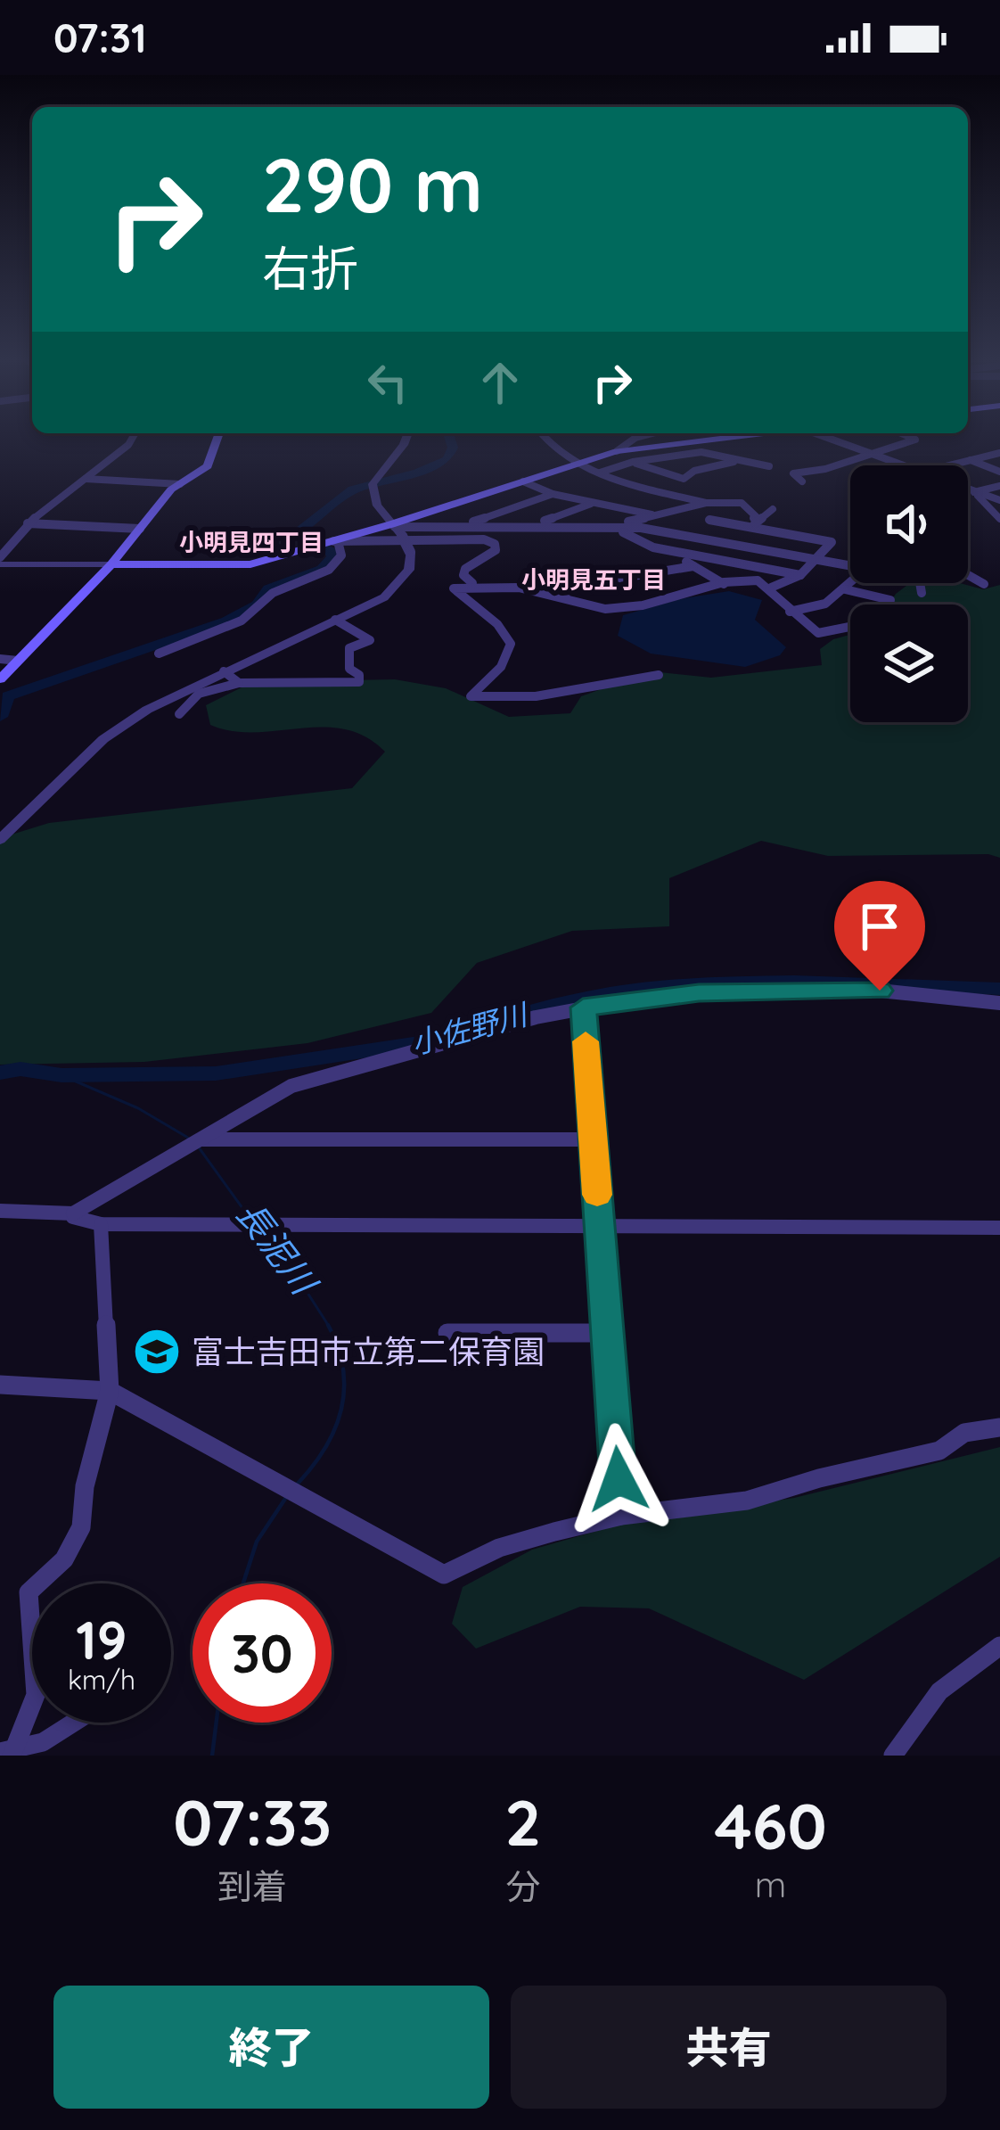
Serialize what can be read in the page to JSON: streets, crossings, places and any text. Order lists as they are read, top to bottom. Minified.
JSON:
{"districts":["小明見四丁目","小明見五丁目"],"water":["小佐野川","長泥川"],"places":{"school or university":["富士吉田市立第二保育園"]},"page":{"status":"07:31","turn":["290 m","右折"],"speed":"19 km/h","limit":"30","eta":["07:33","到着","2","分","460","m"],"buttons":["終了","共有"]}}
